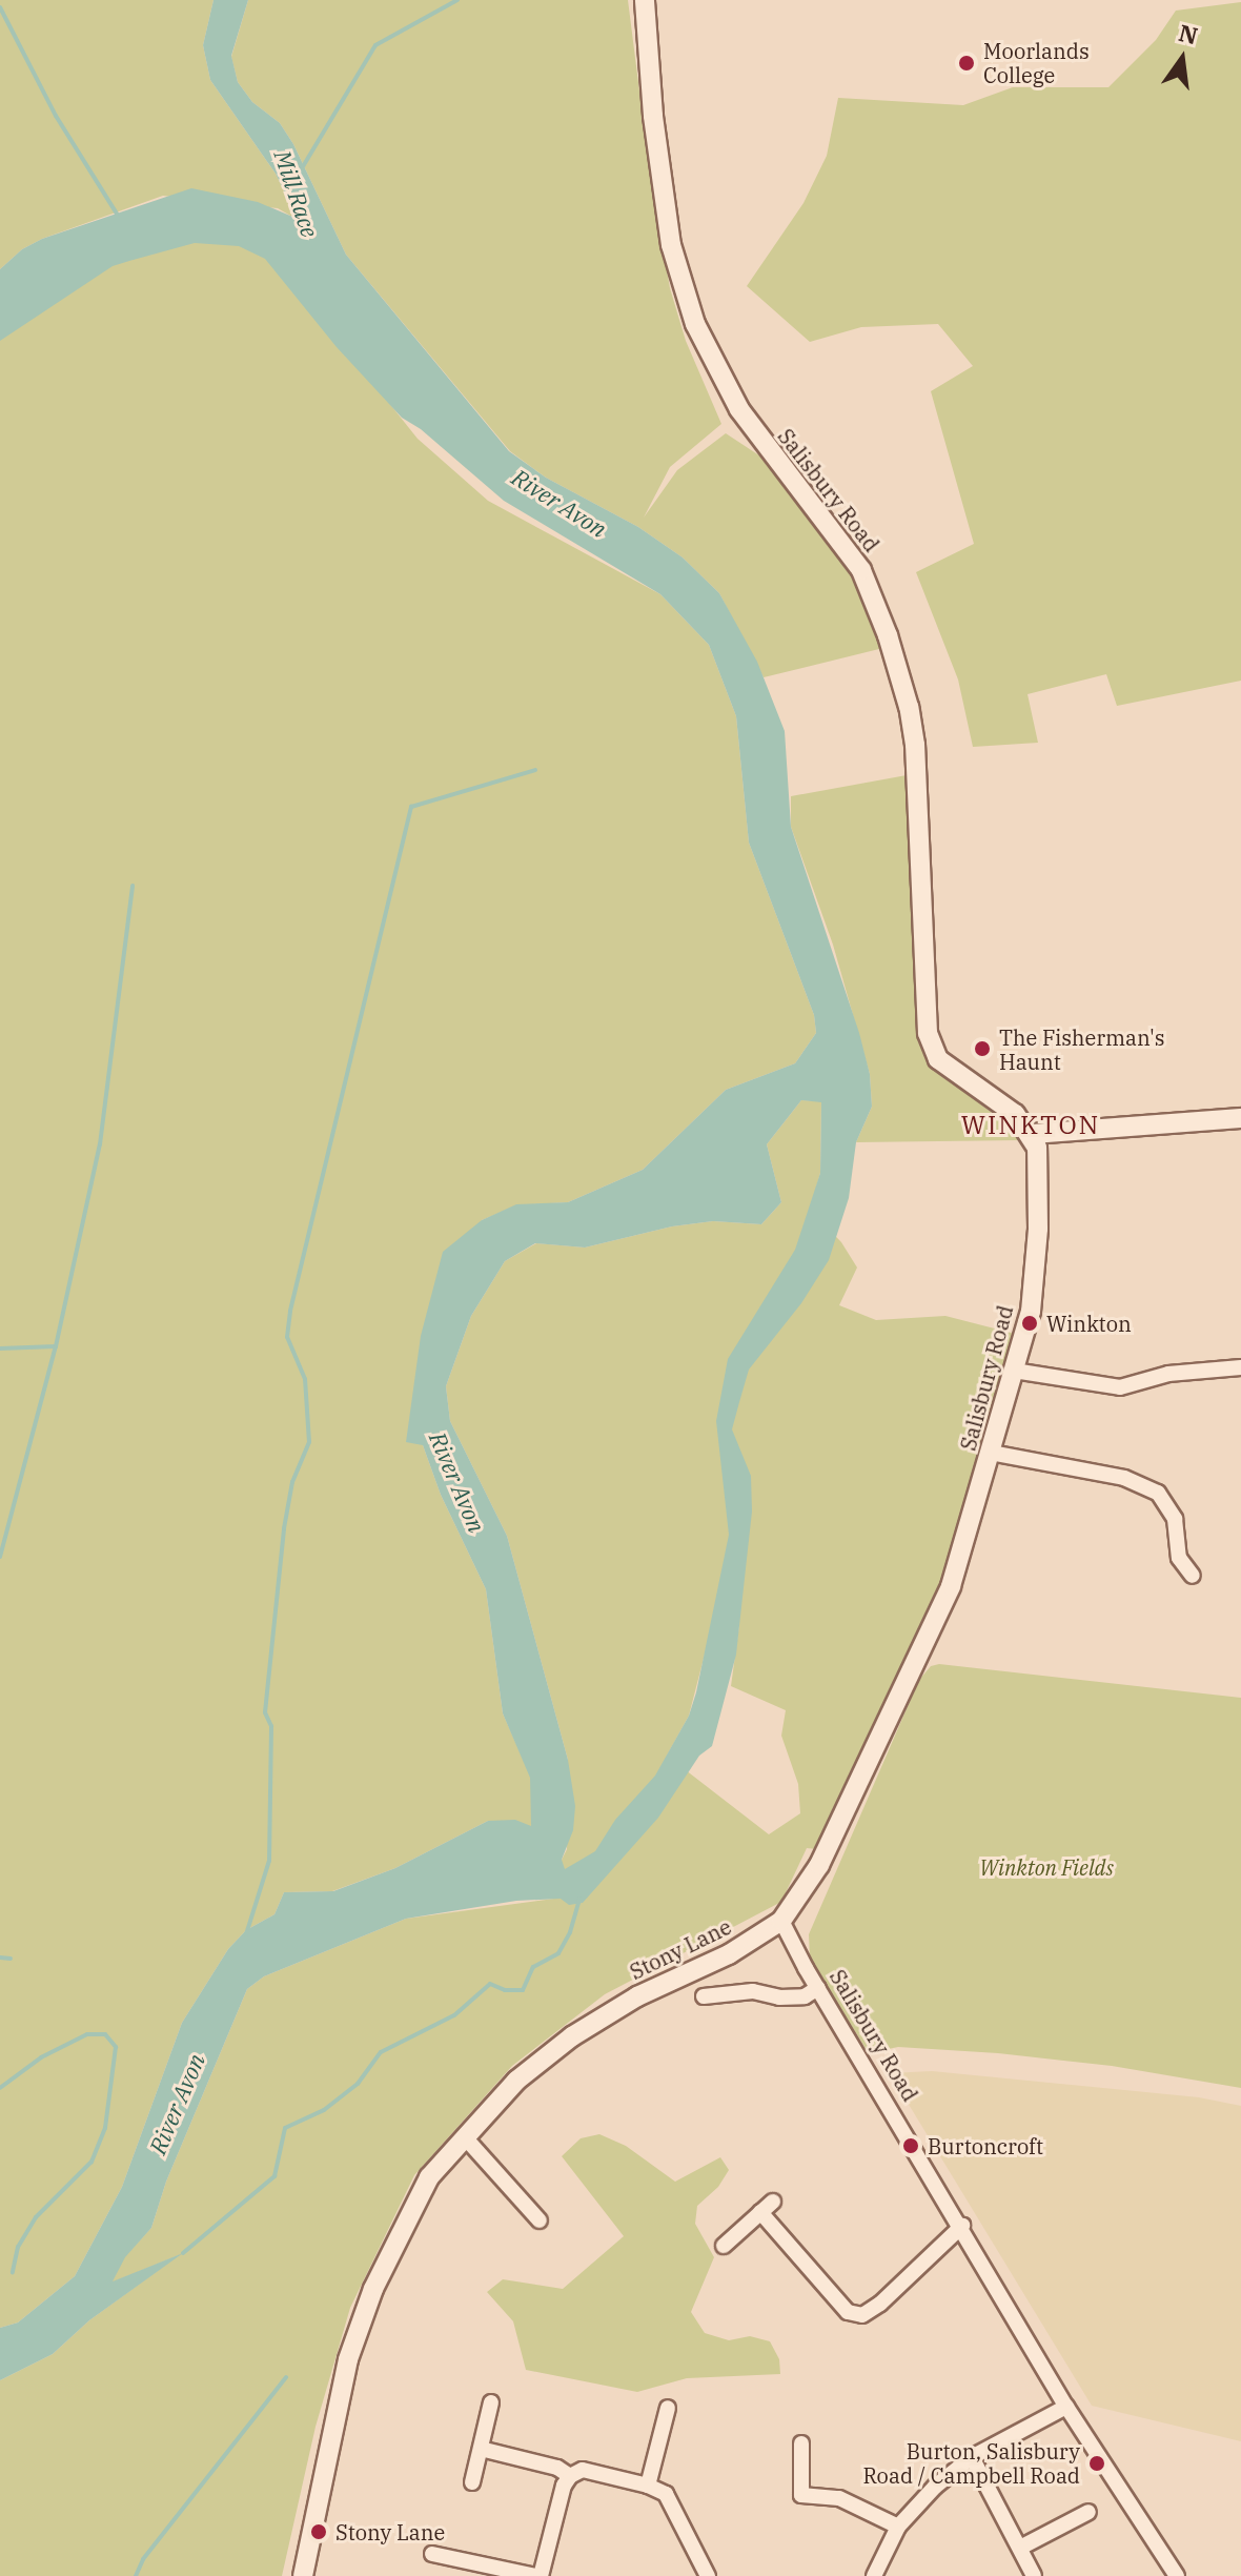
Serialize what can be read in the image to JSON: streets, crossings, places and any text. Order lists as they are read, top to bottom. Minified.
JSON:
{"streets":{"main road":["Salisbury Road","Stony Lane"]},"crossings":[["Salisbury Road","Stony Lane"]],"districts":["WINKTON"],"water":["Mill Race","River Avon"],"parks":["Winkton Fields"],"places":["Moorlands College","The Fisherman's Haunt","Winkton","Burtoncroft","Burton, Salisbury Road / Campbell Road","Stony Lane"],"north":"top"}
